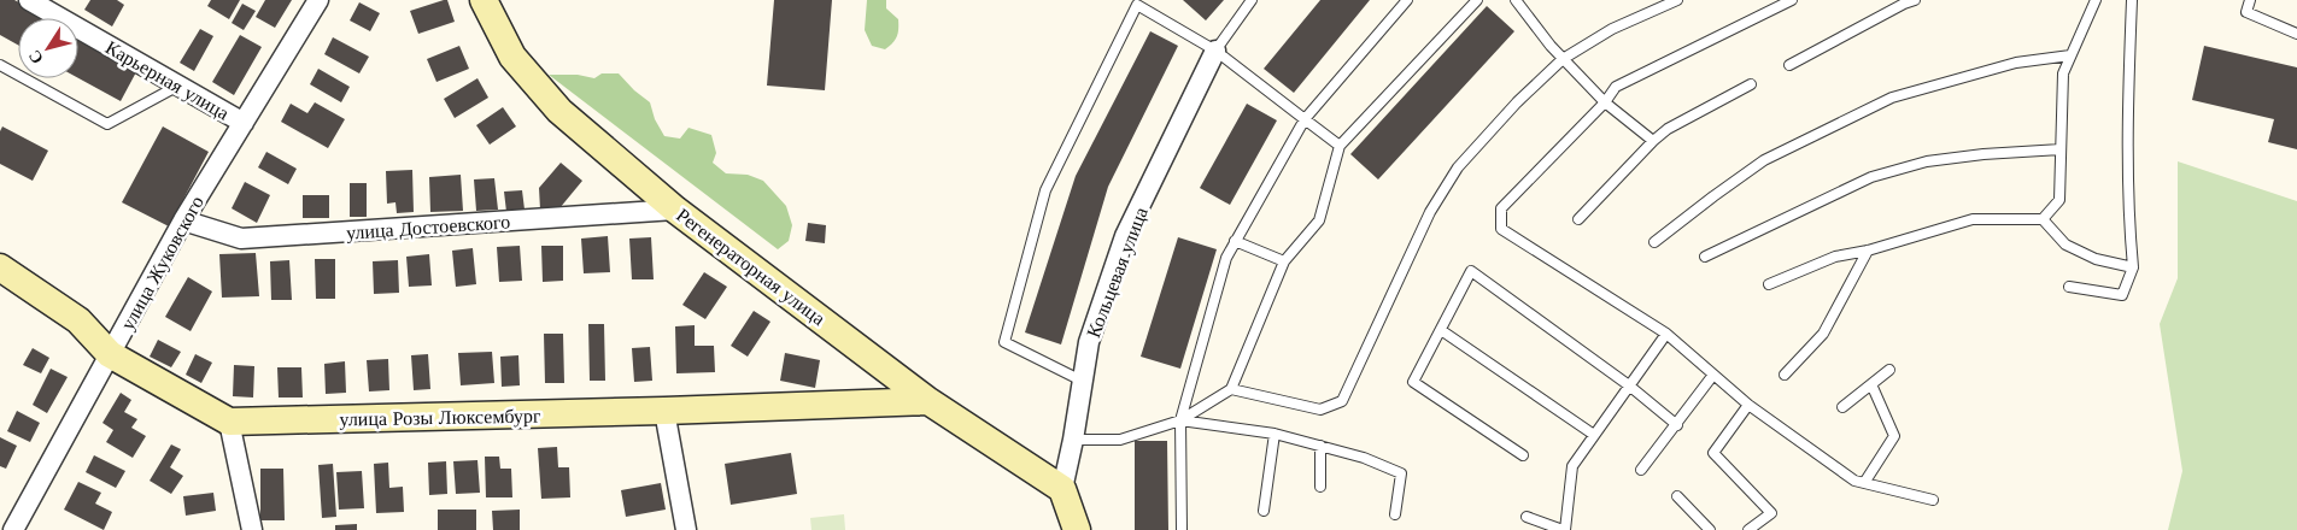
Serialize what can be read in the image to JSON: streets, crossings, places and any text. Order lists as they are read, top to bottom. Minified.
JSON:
{"streets":{"street":["Карьерная улица","улица Достоевского","улица Жуковского","Регенераторная улица","Кольцевая улица","улица Розы Люксембург"]},"crossings":[["Карьерная улица","улица Жуковского"],["улица Достоевского","улица Жуковского"],["улица Достоевского","Регенераторная улица"],["Регенераторная улица","Кольцевая улица"],["Регенераторная улица","улица Розы Люксембург"]],"north":"bottom left"}
